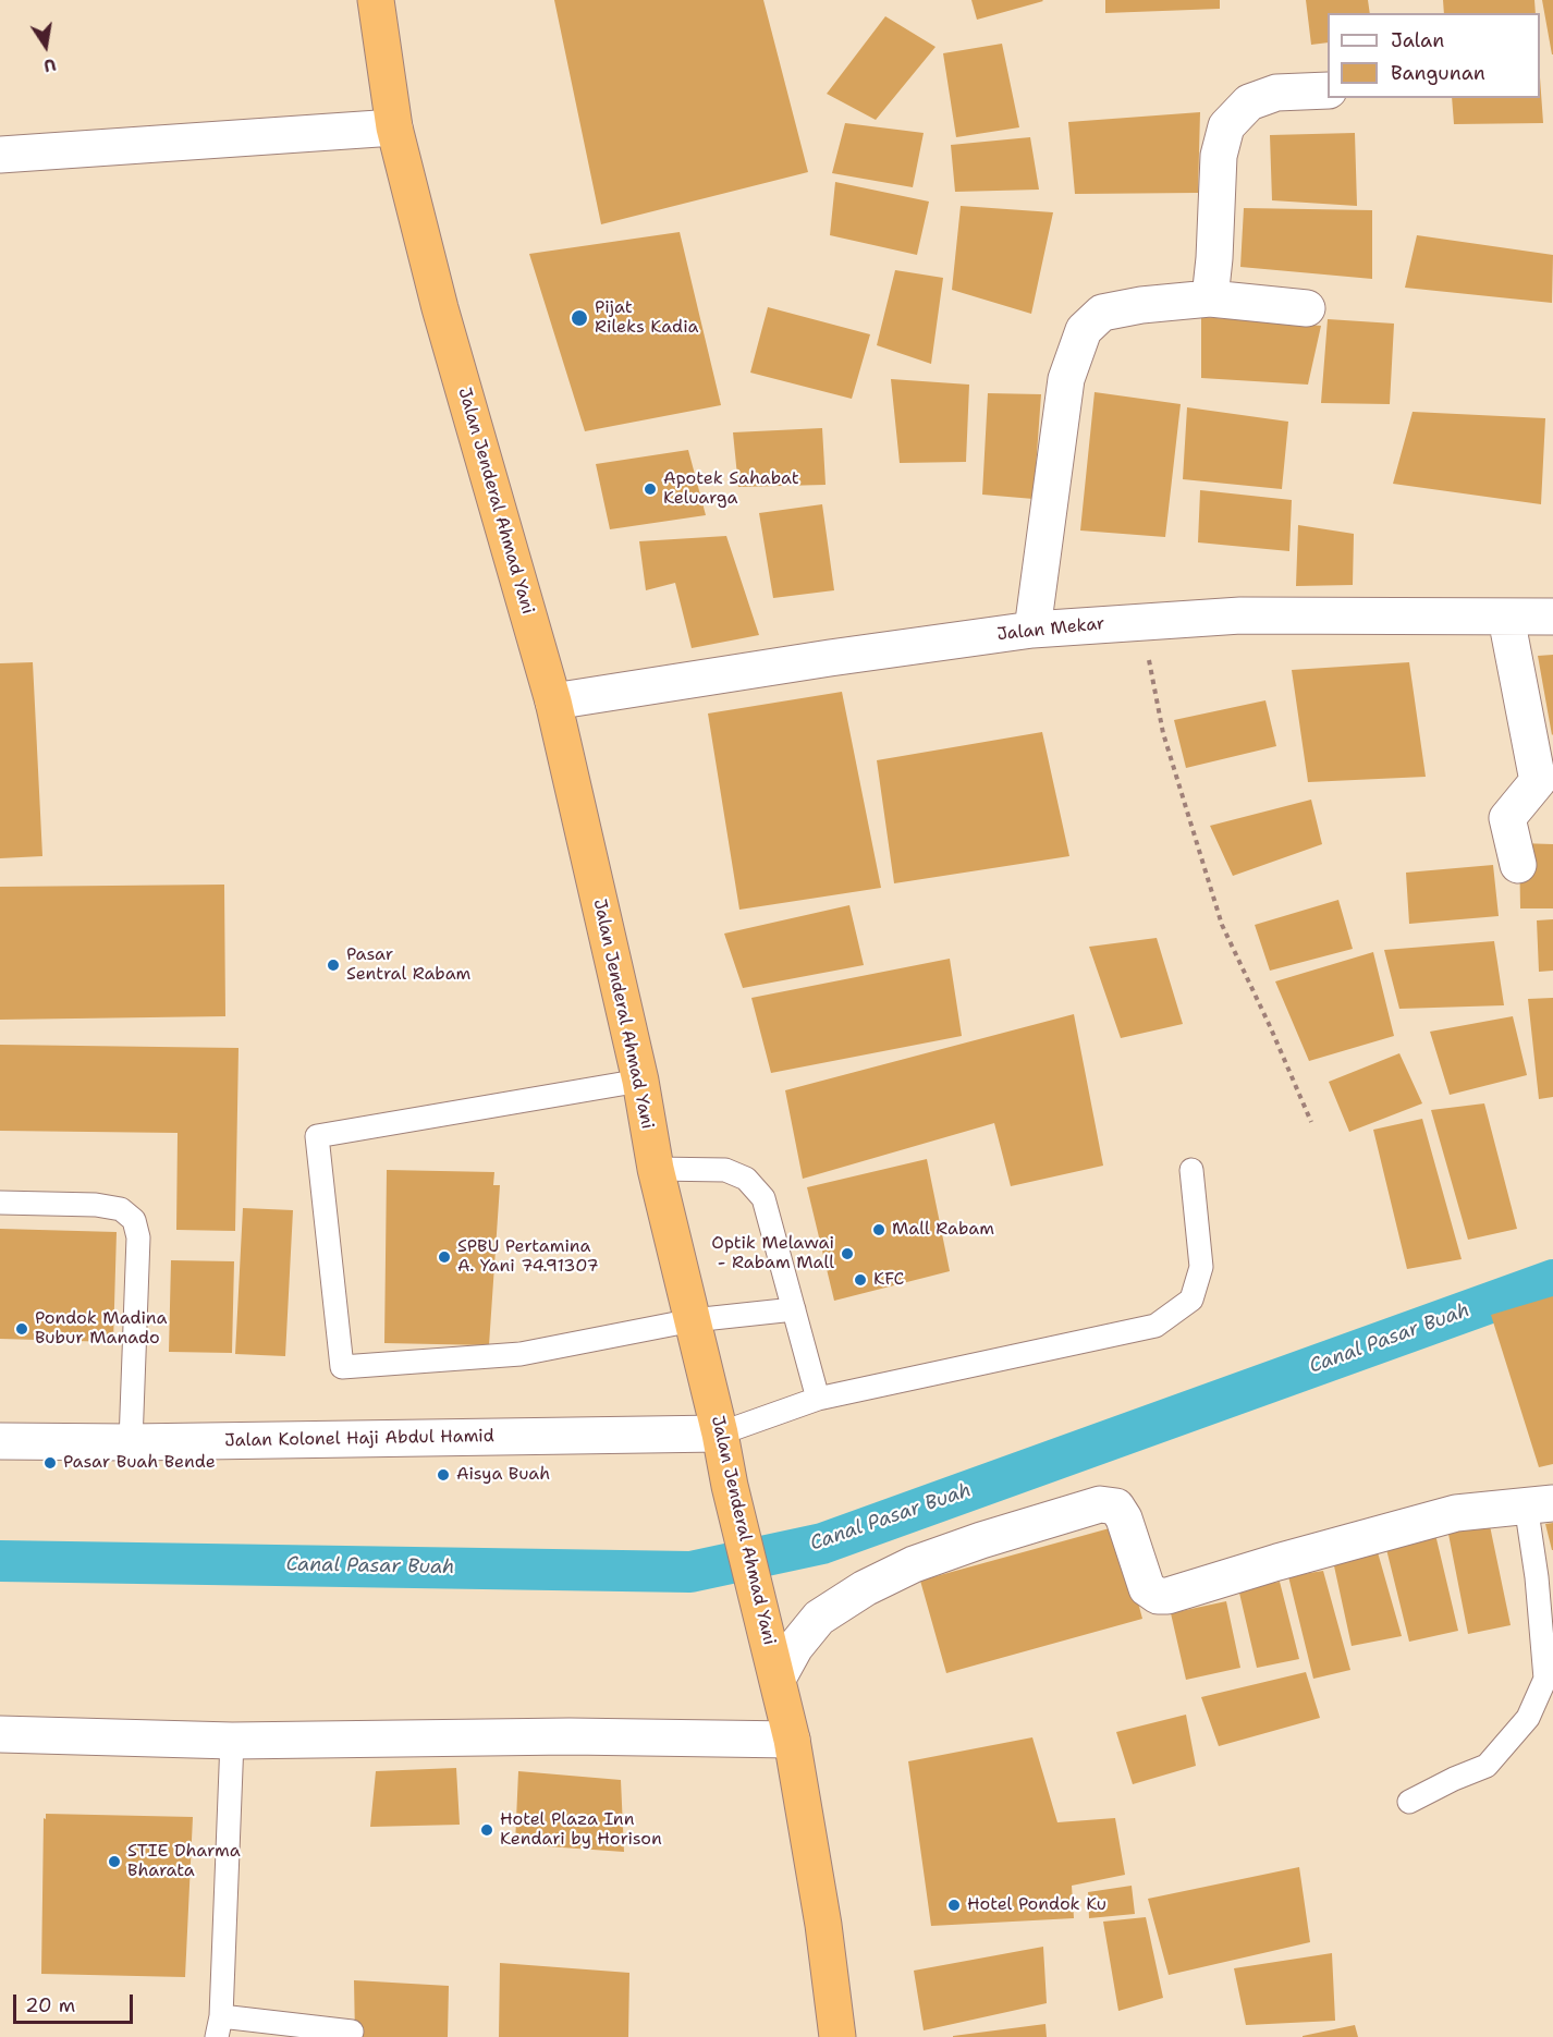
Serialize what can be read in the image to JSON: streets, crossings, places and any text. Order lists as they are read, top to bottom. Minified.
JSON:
{"streets":{"highway":["Jalan Jenderal Ahmad Yani"],"street":["Jalan Mekar","Jalan Kolonel Haji Abdul Hamid"]},"crossings":[["Jalan Jenderal Ahmad Yani","Jalan Mekar"],["Jalan Jenderal Ahmad Yani","Jalan Kolonel Haji Abdul Hamid"]],"water":["Canal Pasar Buah"],"places":["Pijat Rileks Kadia","Apotek Sahabat Keluarga","Pasar Sentral Rabam","Mall Rabam","Optik Melawai - Rabam Mall","SPBU Pertamina A. Yani 74.91307","KFC","Pondok Madina Bubur Manado","Pasar Buah Bende","Aisya Buah","Hotel Plaza Inn Kendari by Horison","STIE Dharma Bharata","Hotel Pondok Ku"],"legend":["Jalan","Bangunan"],"scale_bar":"20 m","north":"bottom"}
